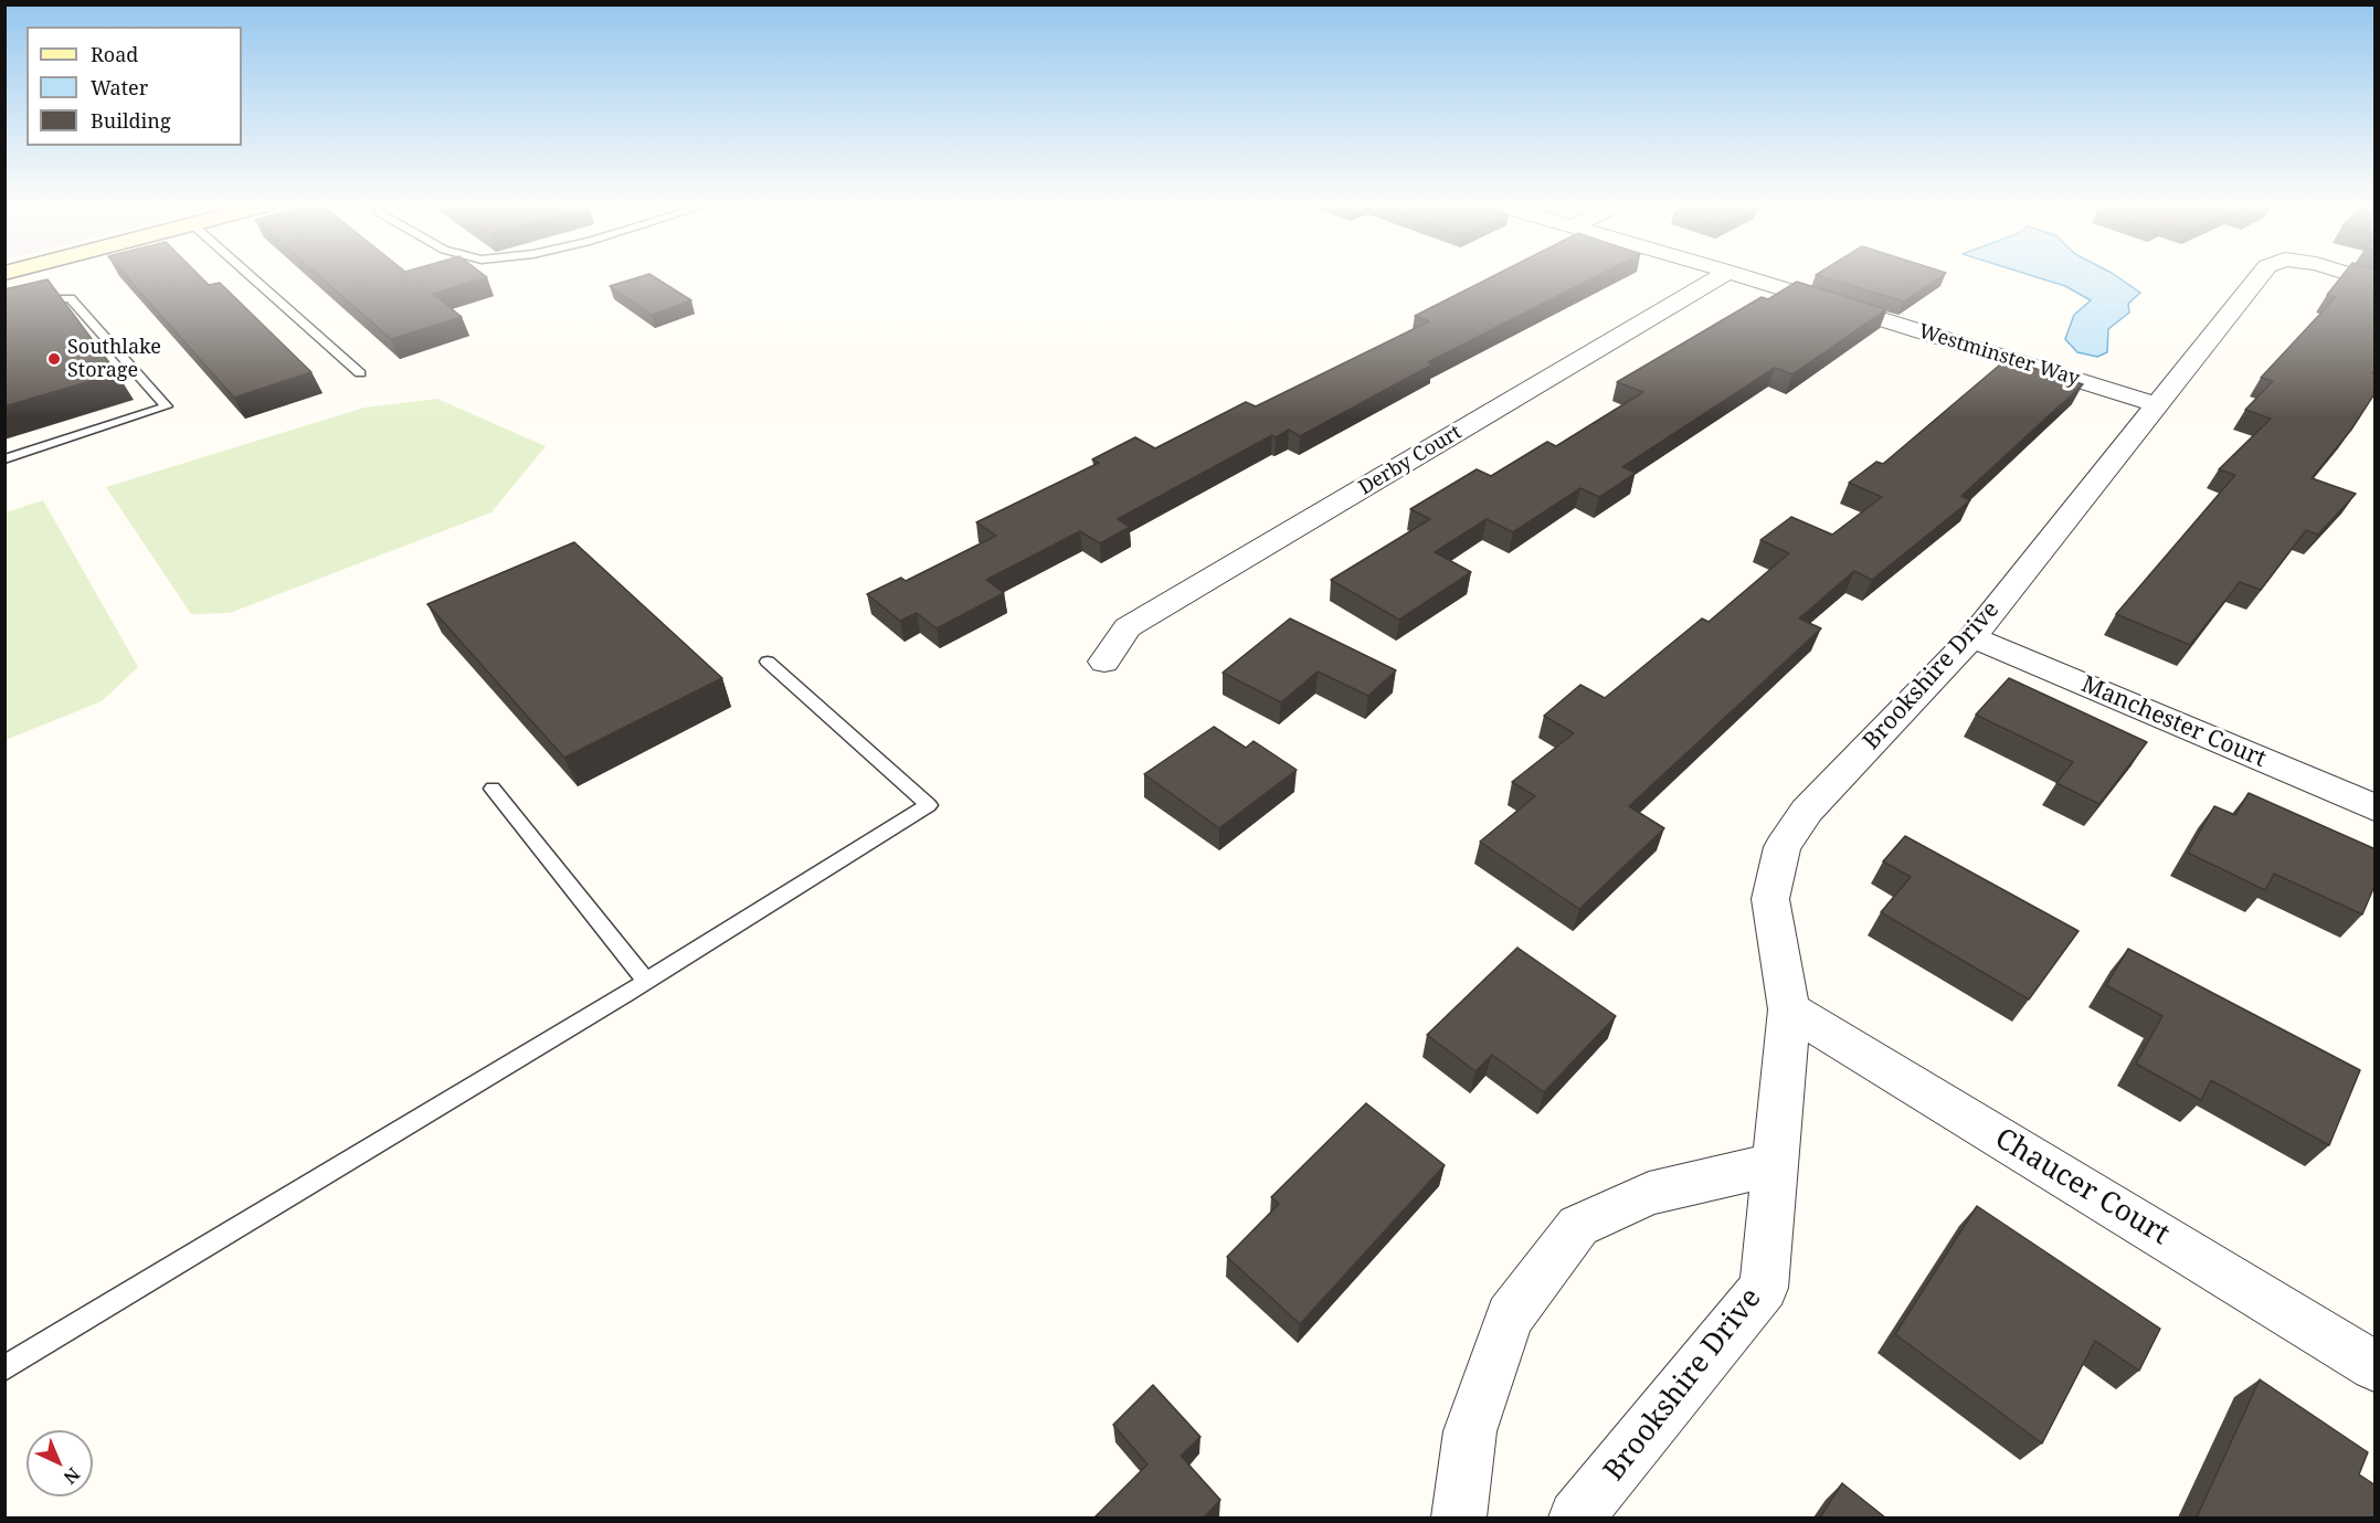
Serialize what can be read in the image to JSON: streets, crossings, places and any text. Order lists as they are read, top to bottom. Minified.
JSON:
{"streets":{"street":["Westminster Way","Derby Court","Brookshire Drive","Manchester Court","Chaucer Court"]},"crossings":[["Westminster Way","Brookshire Drive"],["Brookshire Drive","Manchester Court"],["Brookshire Drive","Chaucer Court"]],"places":["Southlake Storage"],"legend":["Road","Water","Building"],"north":"bottom right"}
